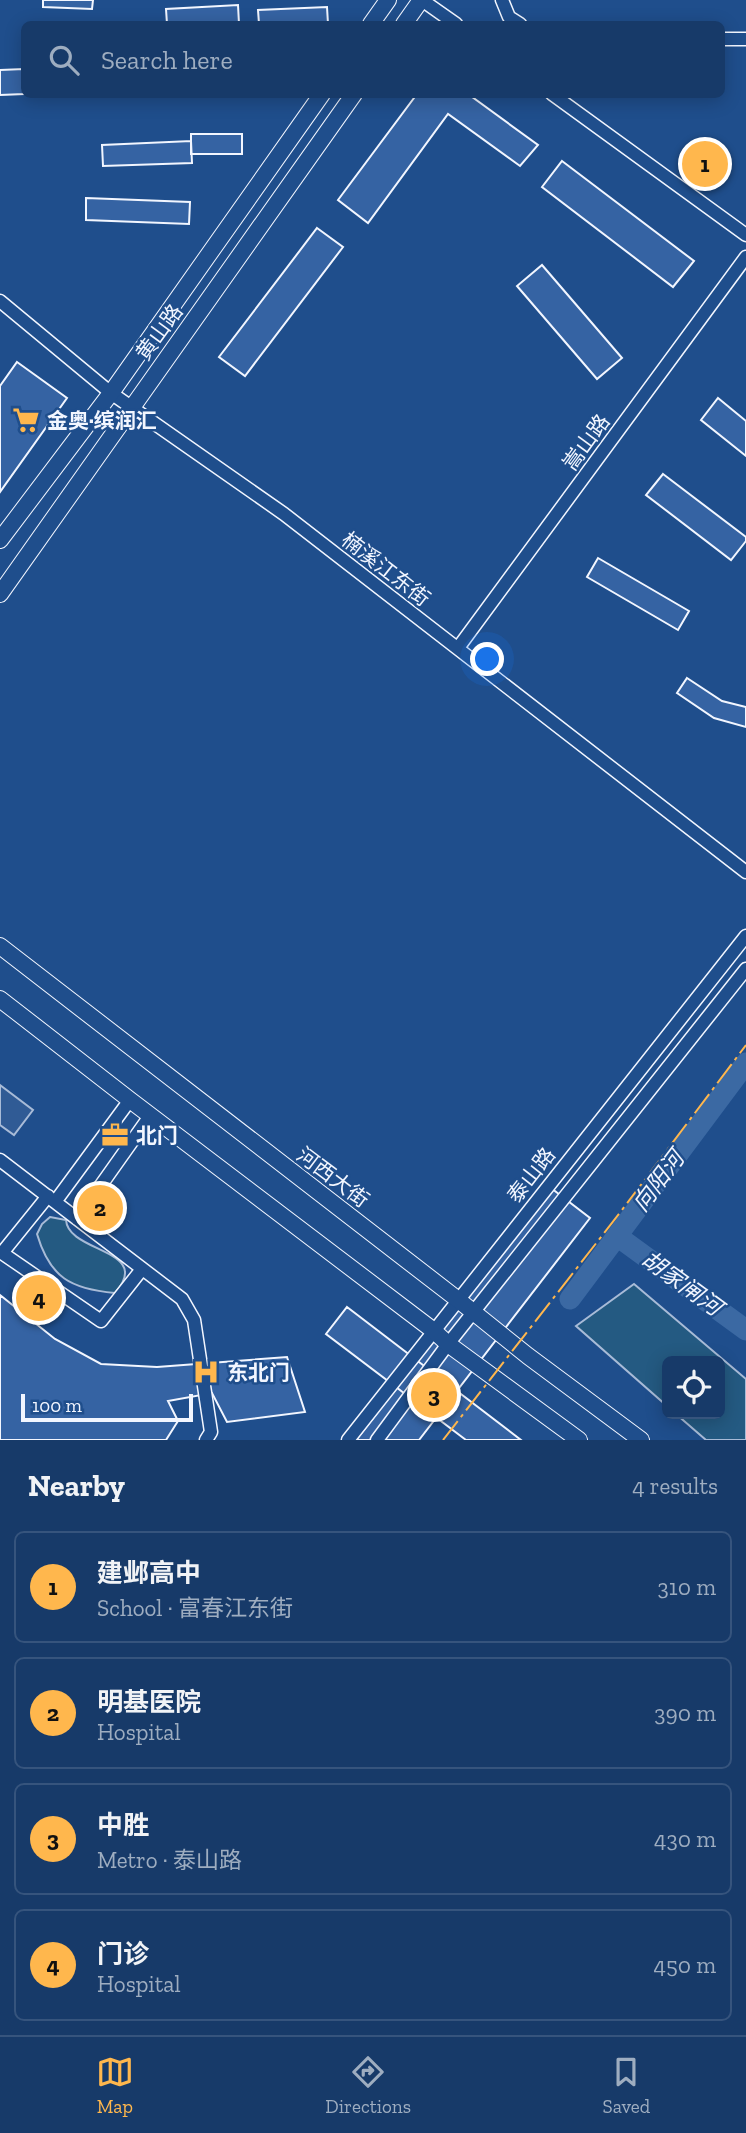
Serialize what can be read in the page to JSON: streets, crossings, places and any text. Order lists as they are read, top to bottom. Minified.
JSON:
{"streets":{"main road":["黄山路","河西大街"],"street":["嵩山路","楠溪江东街","泰山路"]},"crossings":[["黄山路","楠溪江东街"],["嵩山路","楠溪江东街"],["泰山路","河西大街"]],"water":["向阳河","胡家闸河"],"places":{"supermarket":["金奥·缤润汇"],"office":["北门"],"hospital":["东北门"]},"scale_bar":"100 m","page":{"search":"Search here","pins":["1","2","4","3"],"scale":"100 m","heading":["Nearby","4 results"],"list":[{"mark":"1","name":"建邺高中","note":"School · 富春江东街","value":"310 m"},{"mark":"2","name":"明基医院","note":"Hospital","value":"390 m"},{"mark":"3","name":"中胜","note":"Metro · 泰山路","value":"430 m"},{"mark":"4","name":"门诊","note":"Hospital","value":"450 m"}],"nav":["Map","Directions","Saved"]}}
